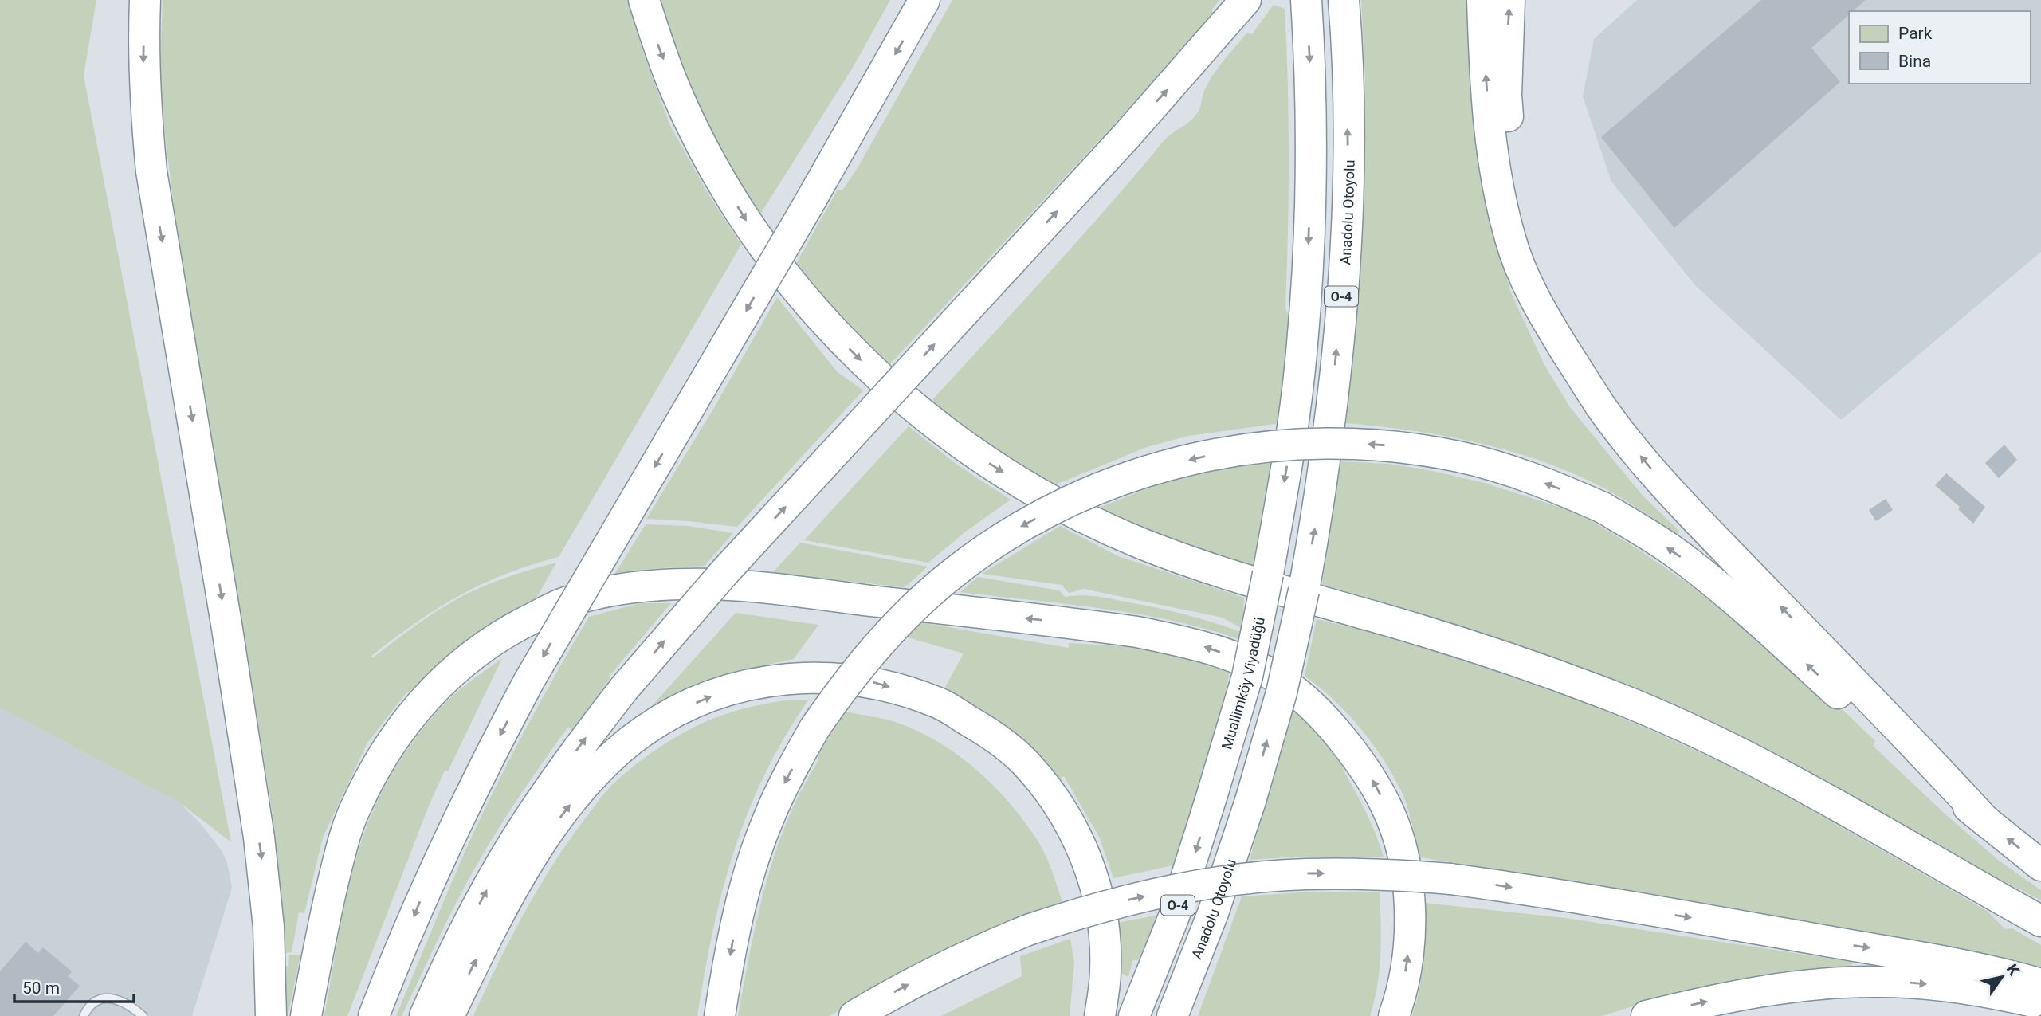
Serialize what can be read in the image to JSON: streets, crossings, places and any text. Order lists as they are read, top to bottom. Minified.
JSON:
{"streets":{"highway":["Anadolu Otoyolu","O-4","Muallimköy Viyadüğü"]},"legend":["Park","Bina"],"scale_bar":"50 m","north":"top right"}
